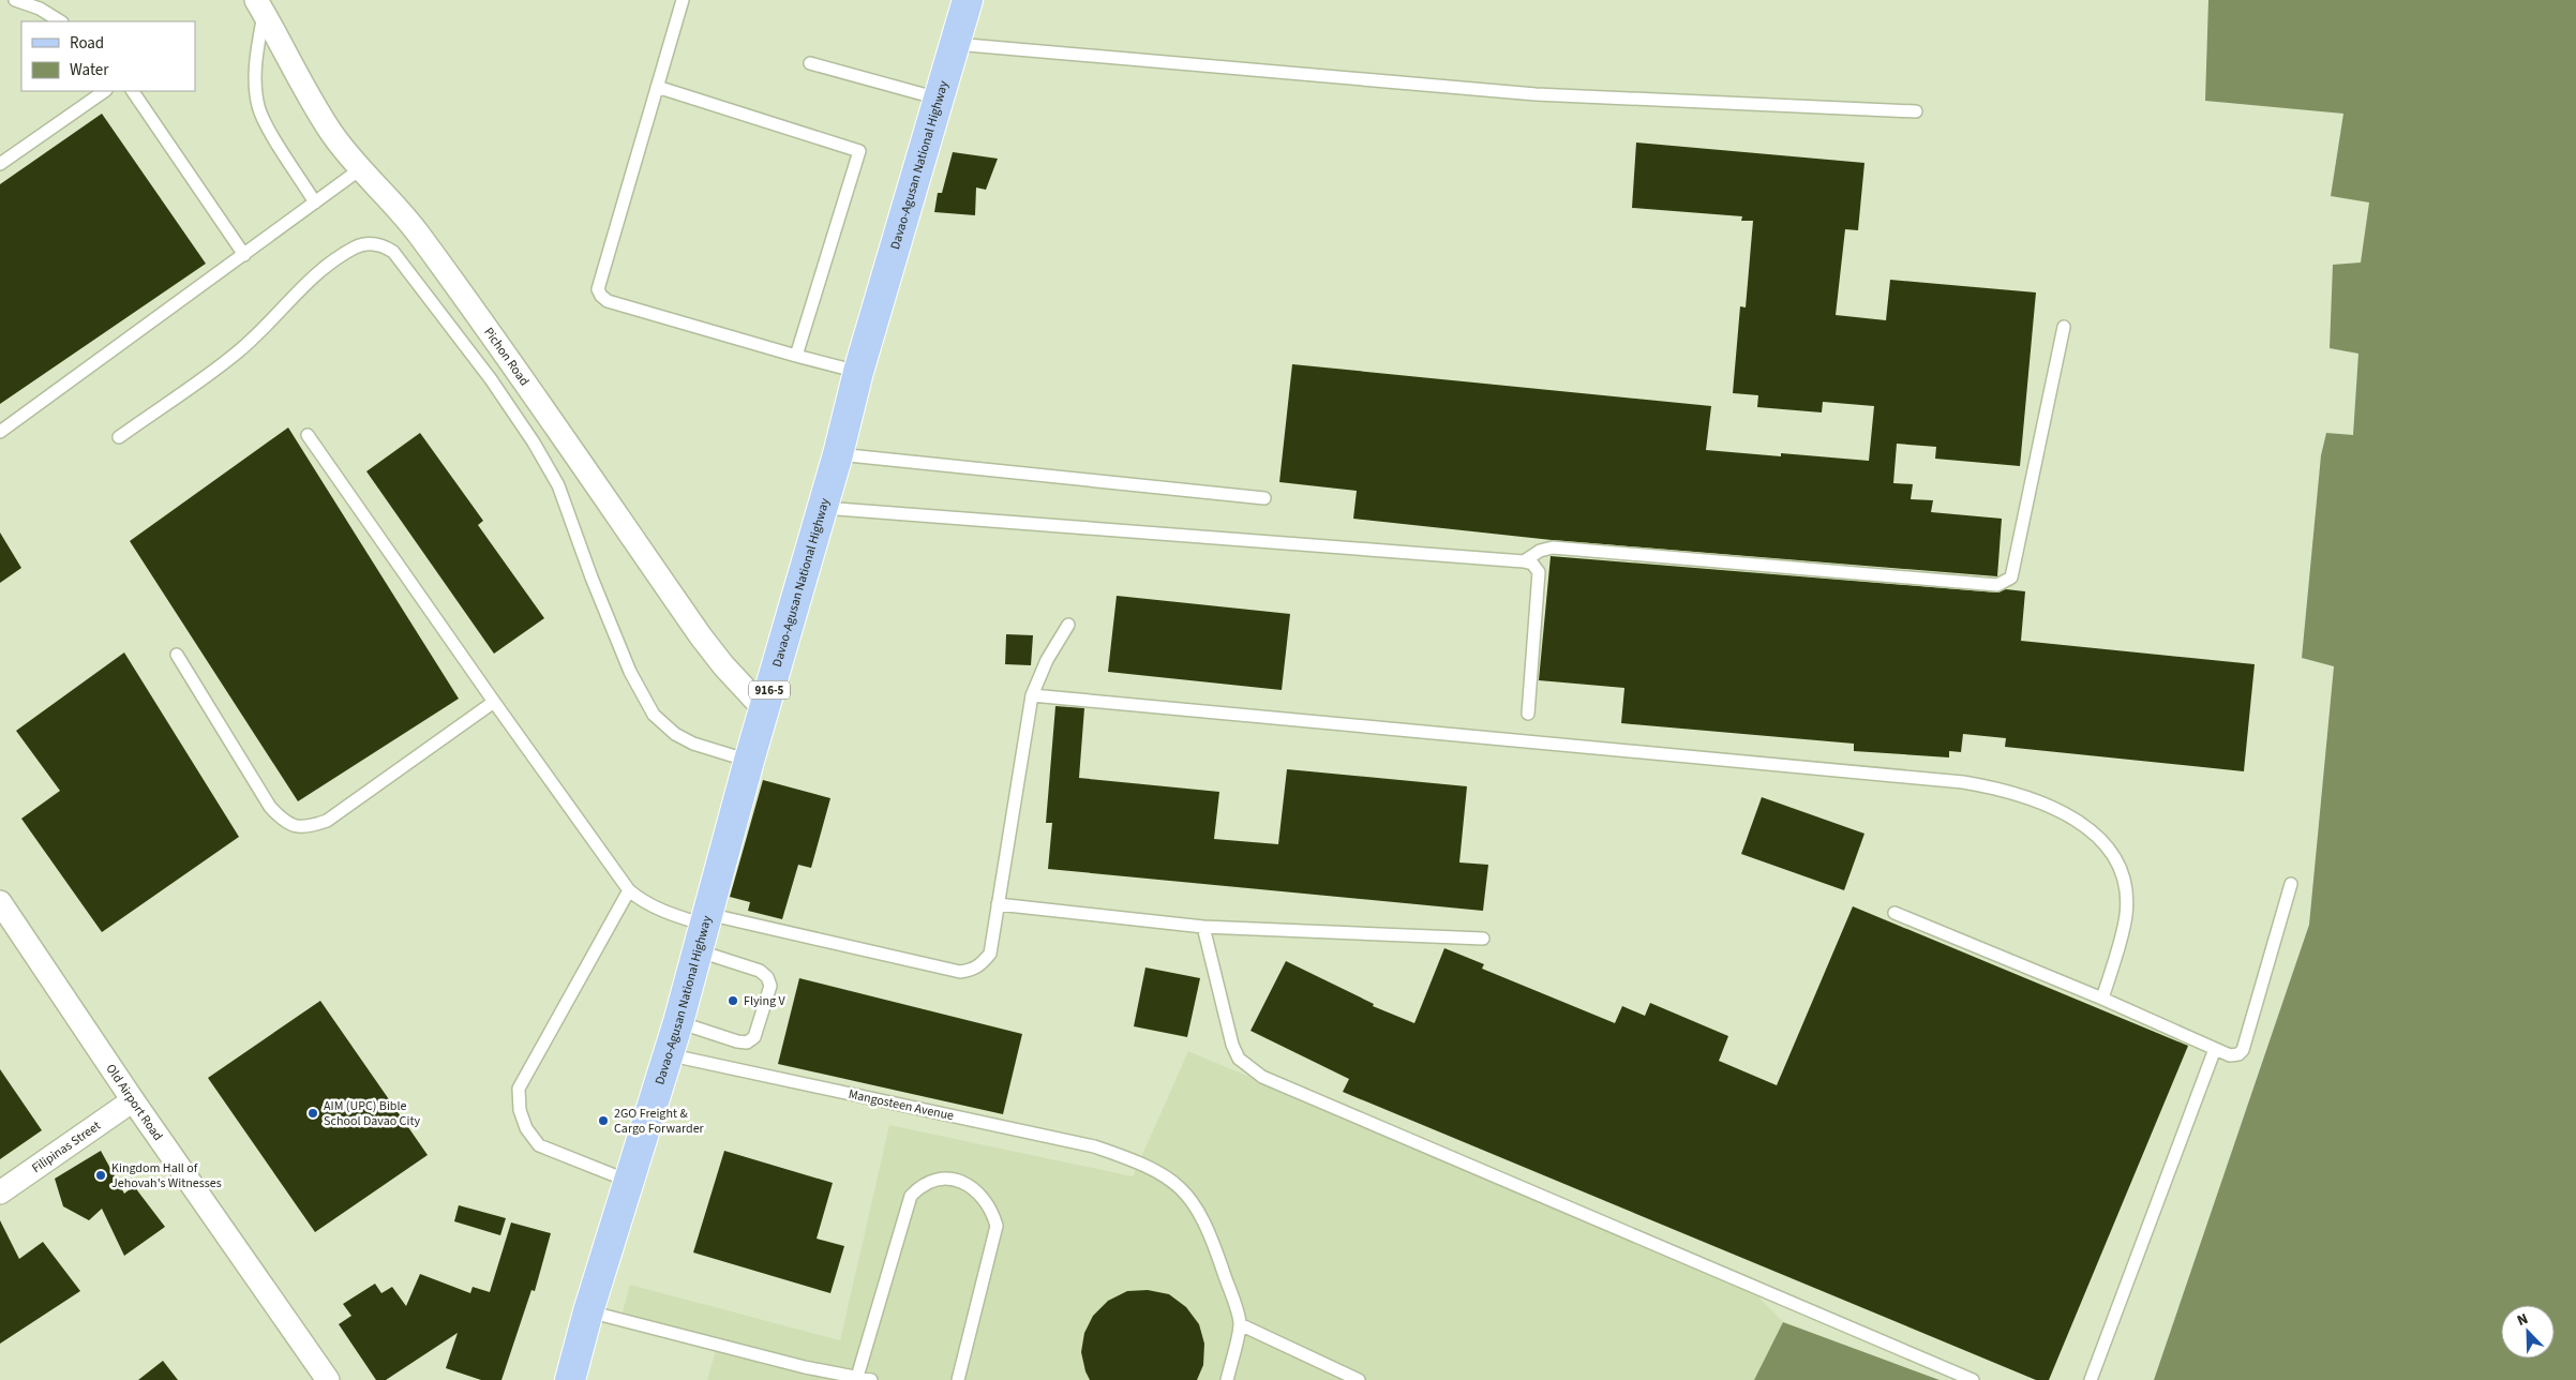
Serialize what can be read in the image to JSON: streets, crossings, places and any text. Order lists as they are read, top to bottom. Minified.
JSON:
{"streets":{"main road":["Davao-Agusan National Highway","916-5"],"street":["Pichon Road","Old Airport Road","Filipinas Street"],"lane":["Mangosteen Avenue"]},"crossings":[["Davao-Agusan National Highway","Pichon Road"],["Davao-Agusan National Highway","Mangosteen Avenue"],["Old Airport Road","Filipinas Street"]],"places":["Flying V","AIM (UPC) Bible School Davao City","2GO Freight & Cargo Forwarder","Kingdom Hall of Jehovah's Witnesses"],"legend":["Road","Water"],"north":"top left"}
